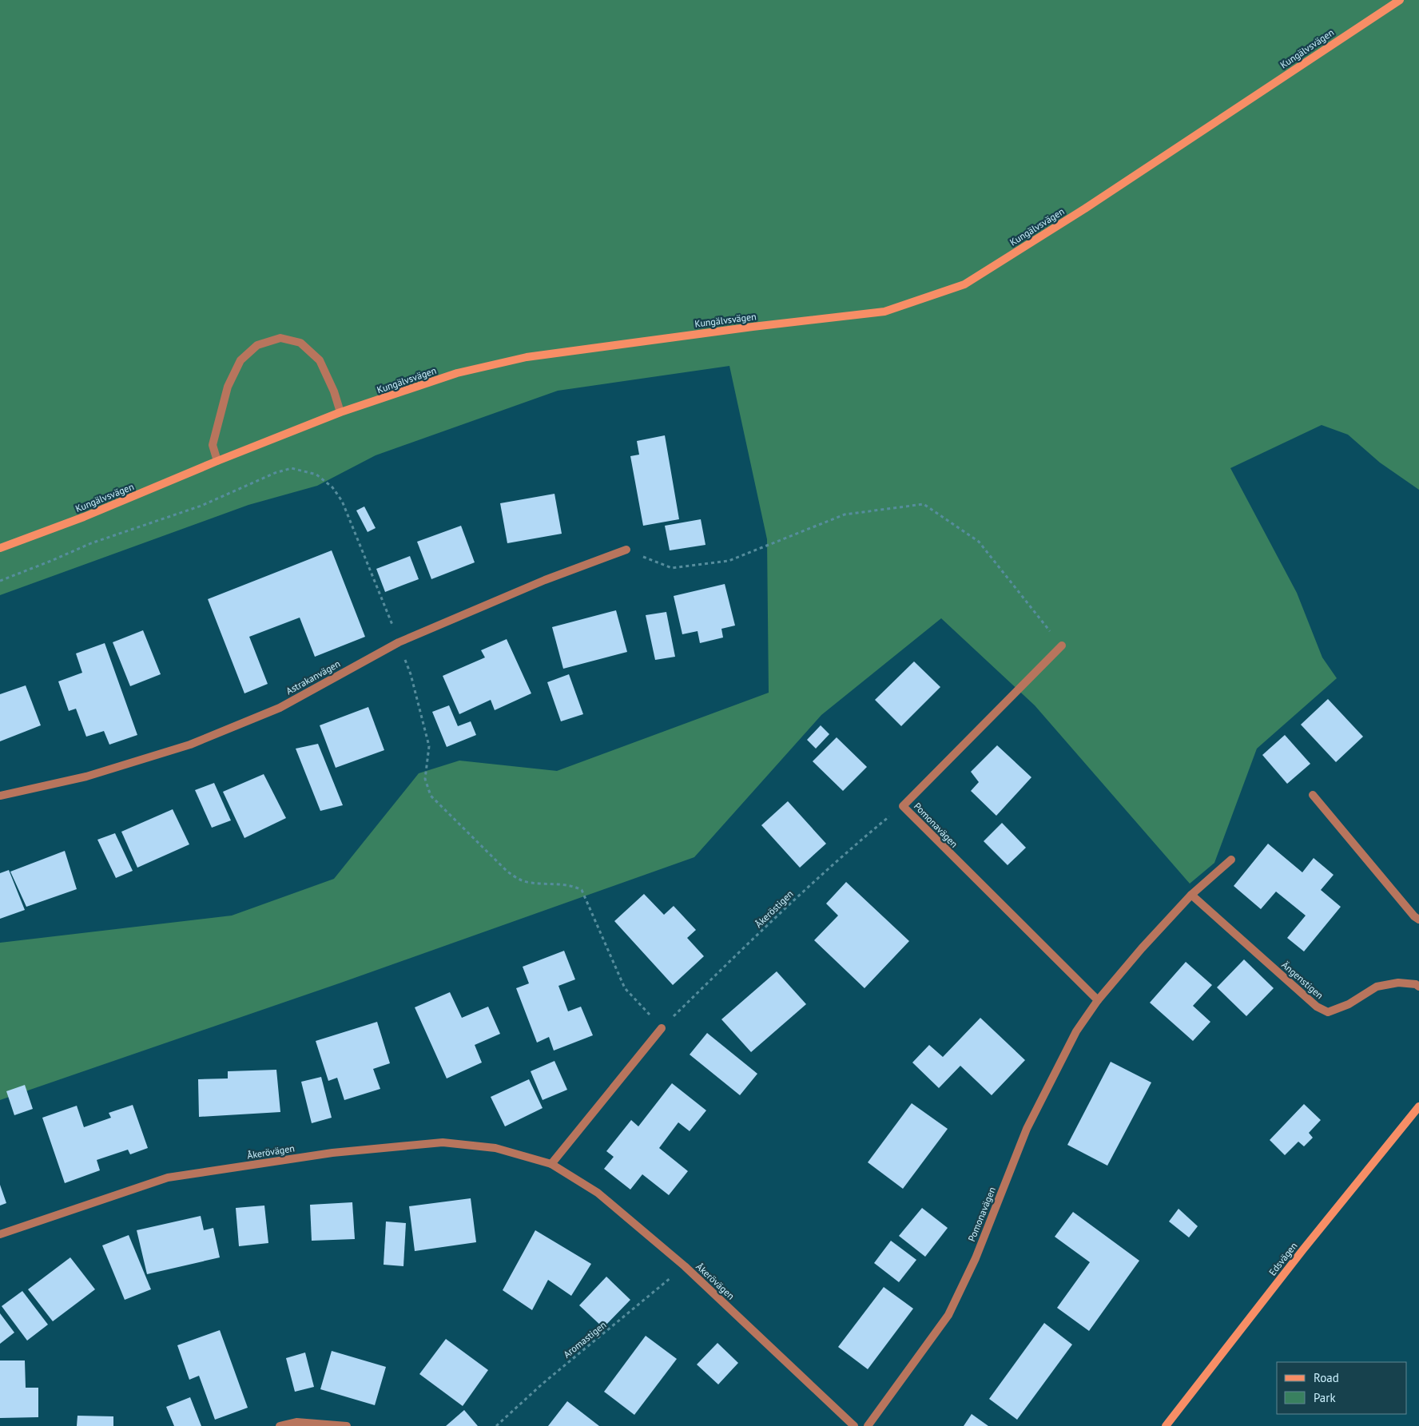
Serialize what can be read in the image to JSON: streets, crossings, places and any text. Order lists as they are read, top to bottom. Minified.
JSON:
{"streets":{"street":["Kungälvsvägen","Astrakanvägen","Pomonavägen","Ängenstigen","Åkerövägen","Edsvägen"],"path":["Åkeröstigen","Aromastigen"]},"crossings":[["Pomonavägen","Åkeröstigen"],["Pomonavägen","Ängenstigen"],["Åkerövägen","Aromastigen"]],"legend":["Road","Park"]}
